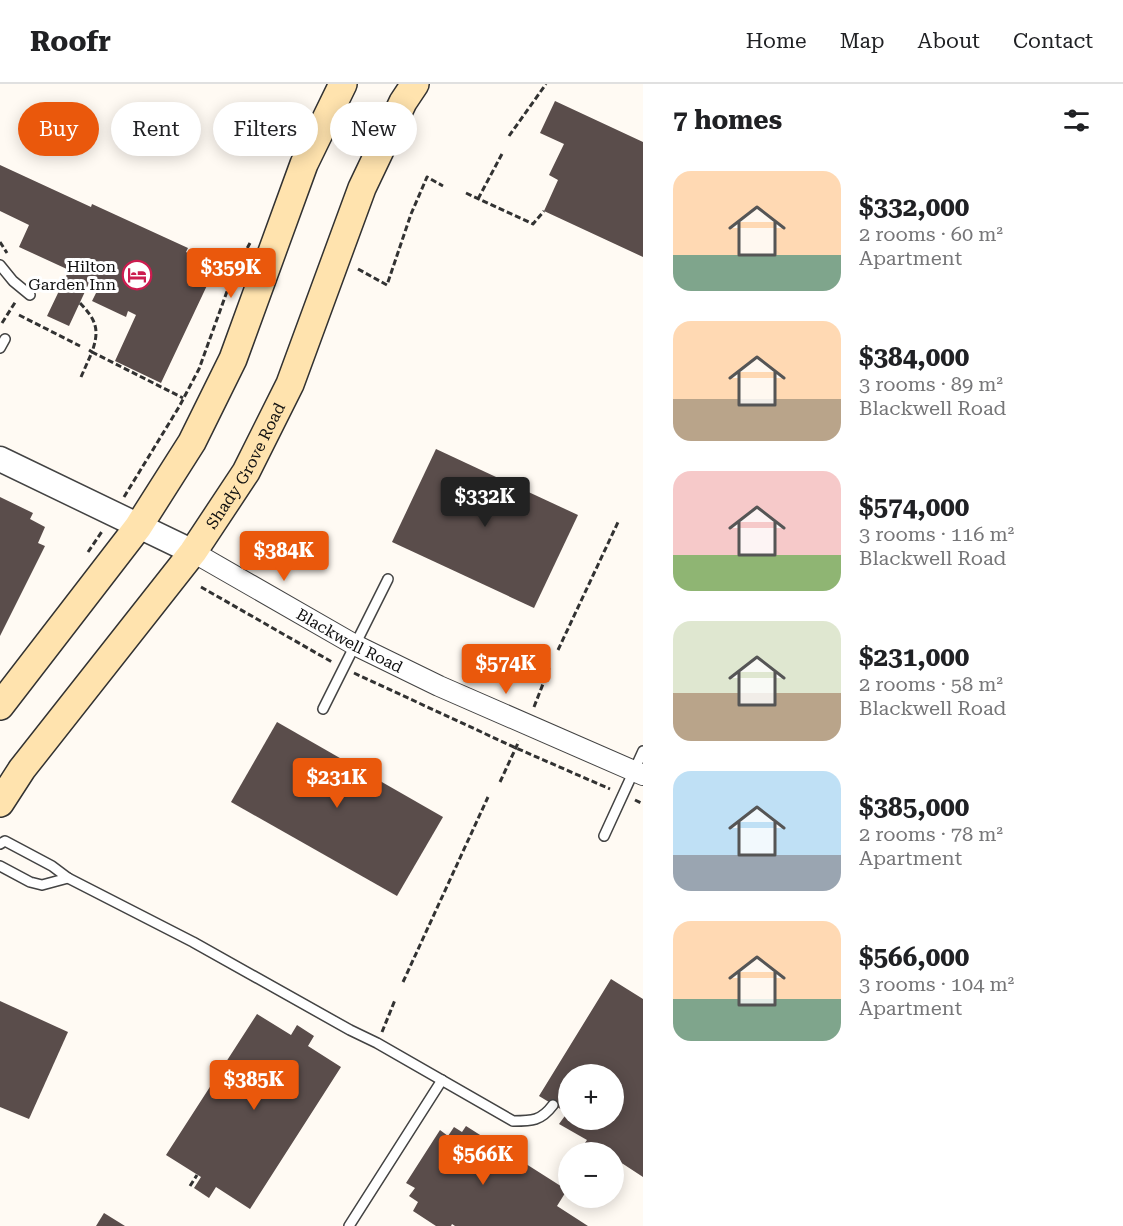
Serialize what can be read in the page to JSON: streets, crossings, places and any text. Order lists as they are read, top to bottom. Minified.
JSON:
{"streets":{"main road":["Shady Grove Road"],"street":["Blackwell Road"]},"crossings":[["Shady Grove Road","Blackwell Road"]],"places":{"hotel":["Hilton Garden Inn"]},"page":{"header":"Roofr","nav":["Home","Map","About","Contact"],"heading":"7 homes","chip":["Buy","Rent","Filters","New"],"list":[{"name":"$332,000","note":"2 rooms · 60 m² · Apartment"},{"name":"$384,000","note":"3 rooms · 89 m² · Blackwell Road"},{"name":"$574,000","note":"3 rooms · 116 m² · Blackwell Road"},{"name":"$231,000","note":"2 rooms · 58 m² · Blackwell Road"},{"name":"$385,000","note":"2 rooms · 78 m² · Apartment"},{"name":"$566,000","note":"3 rooms · 104 m² · Apartment"}],"price":["$359K","$332K","$384K","$574K","$231K","$385K","$566K"],"map_buttons":["+","−"]}}
